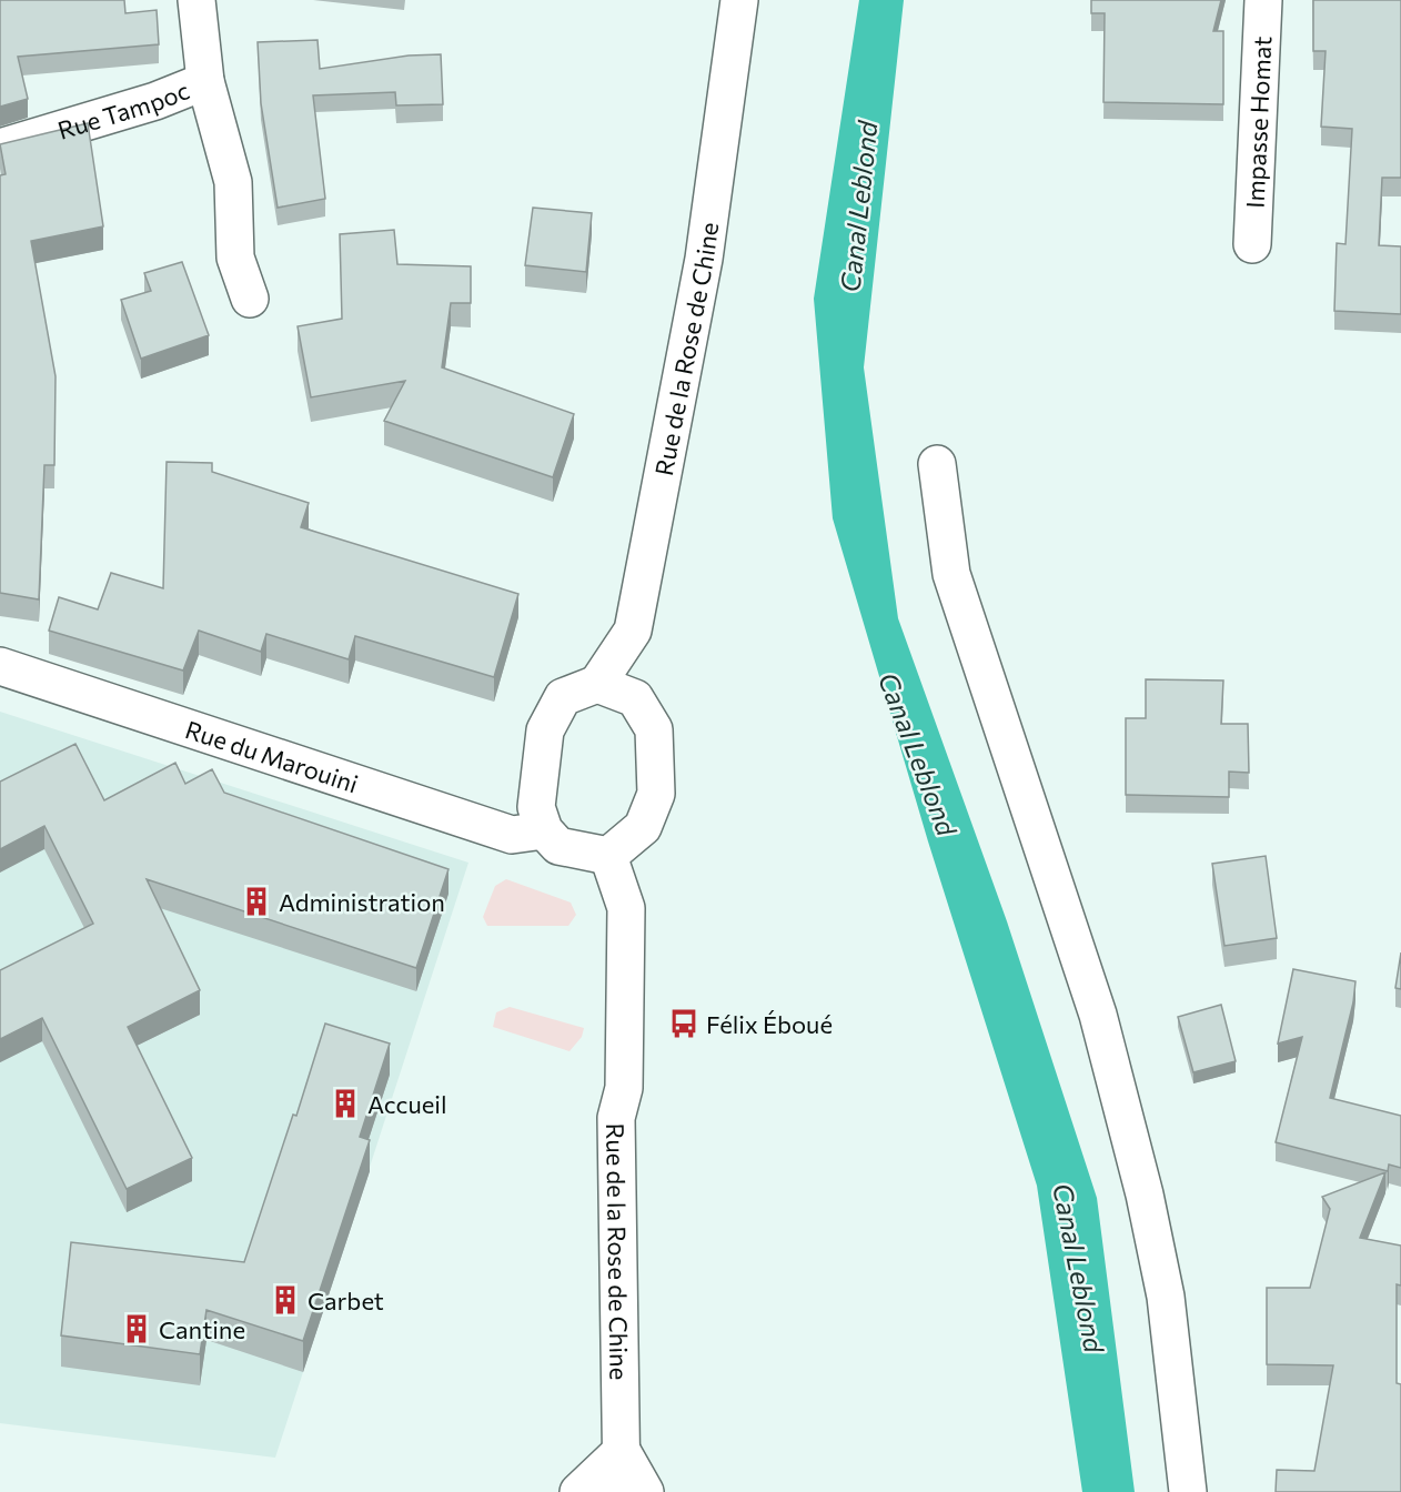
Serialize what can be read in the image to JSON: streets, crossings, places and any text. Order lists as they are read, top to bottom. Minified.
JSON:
{"streets":{"street":["Rue Tampoc","Impasse Homat","Rue de la Rose de Chine","Rue du Marouini"]},"crossings":[["Rue de la Rose de Chine","Rue du Marouini"]],"water":["Canal Leblond"],"places":{"building":["Administration","Accueil","Carbet","Cantine"],"bus stop":["Félix Éboué"]}}
